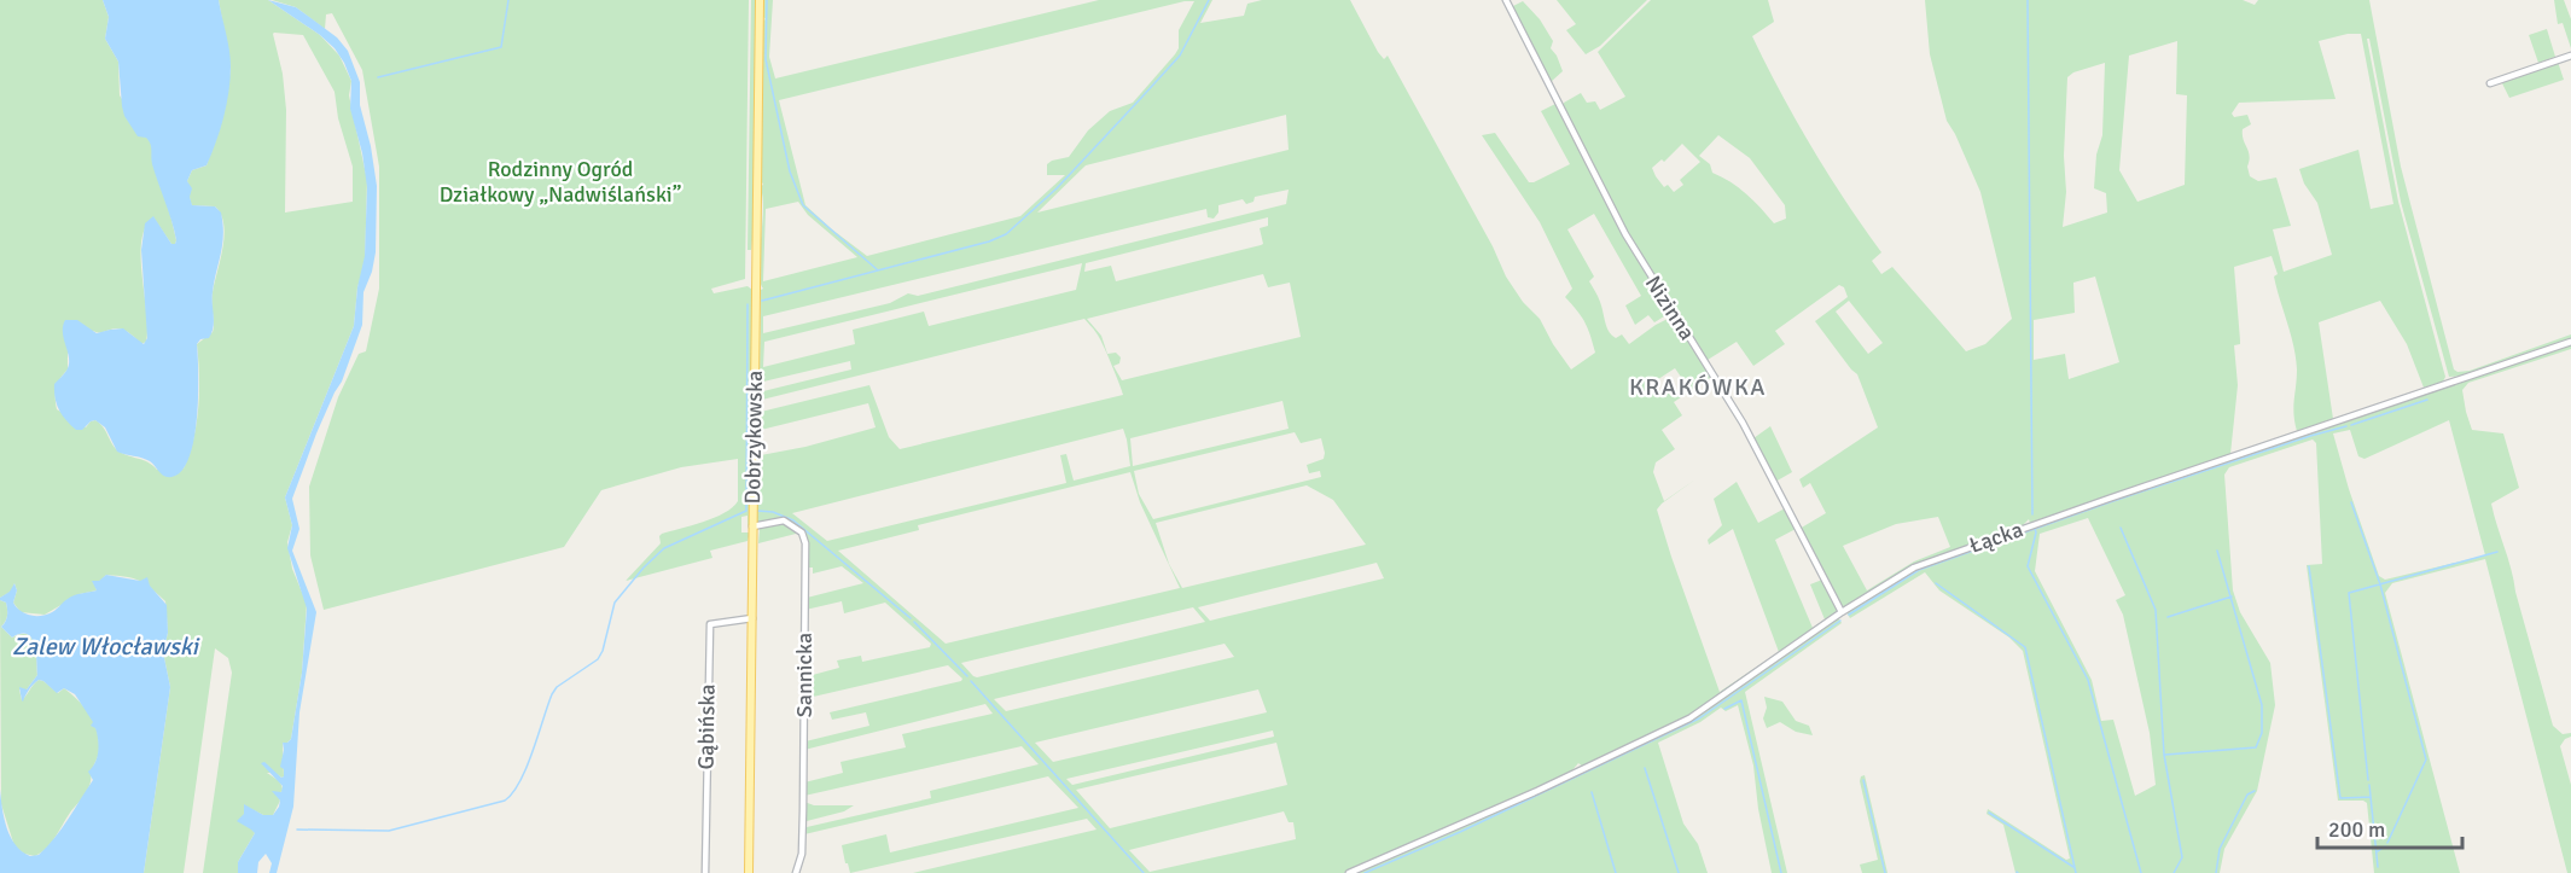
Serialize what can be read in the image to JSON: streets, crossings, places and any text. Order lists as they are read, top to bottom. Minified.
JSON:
{"streets":{"main road":["Dobrzykowska"],"street":["Nizinna","Łącka","Sannicka","Gąbińska"]},"crossings":[["Nizinna","Łącka"],["Dobrzykowska","Sannicka"],["Dobrzykowska","Gąbińska"]],"districts":["KRAKÓWKA"],"water":["Zalew Włocławski"],"parks":["Rodzinny Ogród Działkowy „Nadwiślański”"],"scale_bar":"200 m"}
